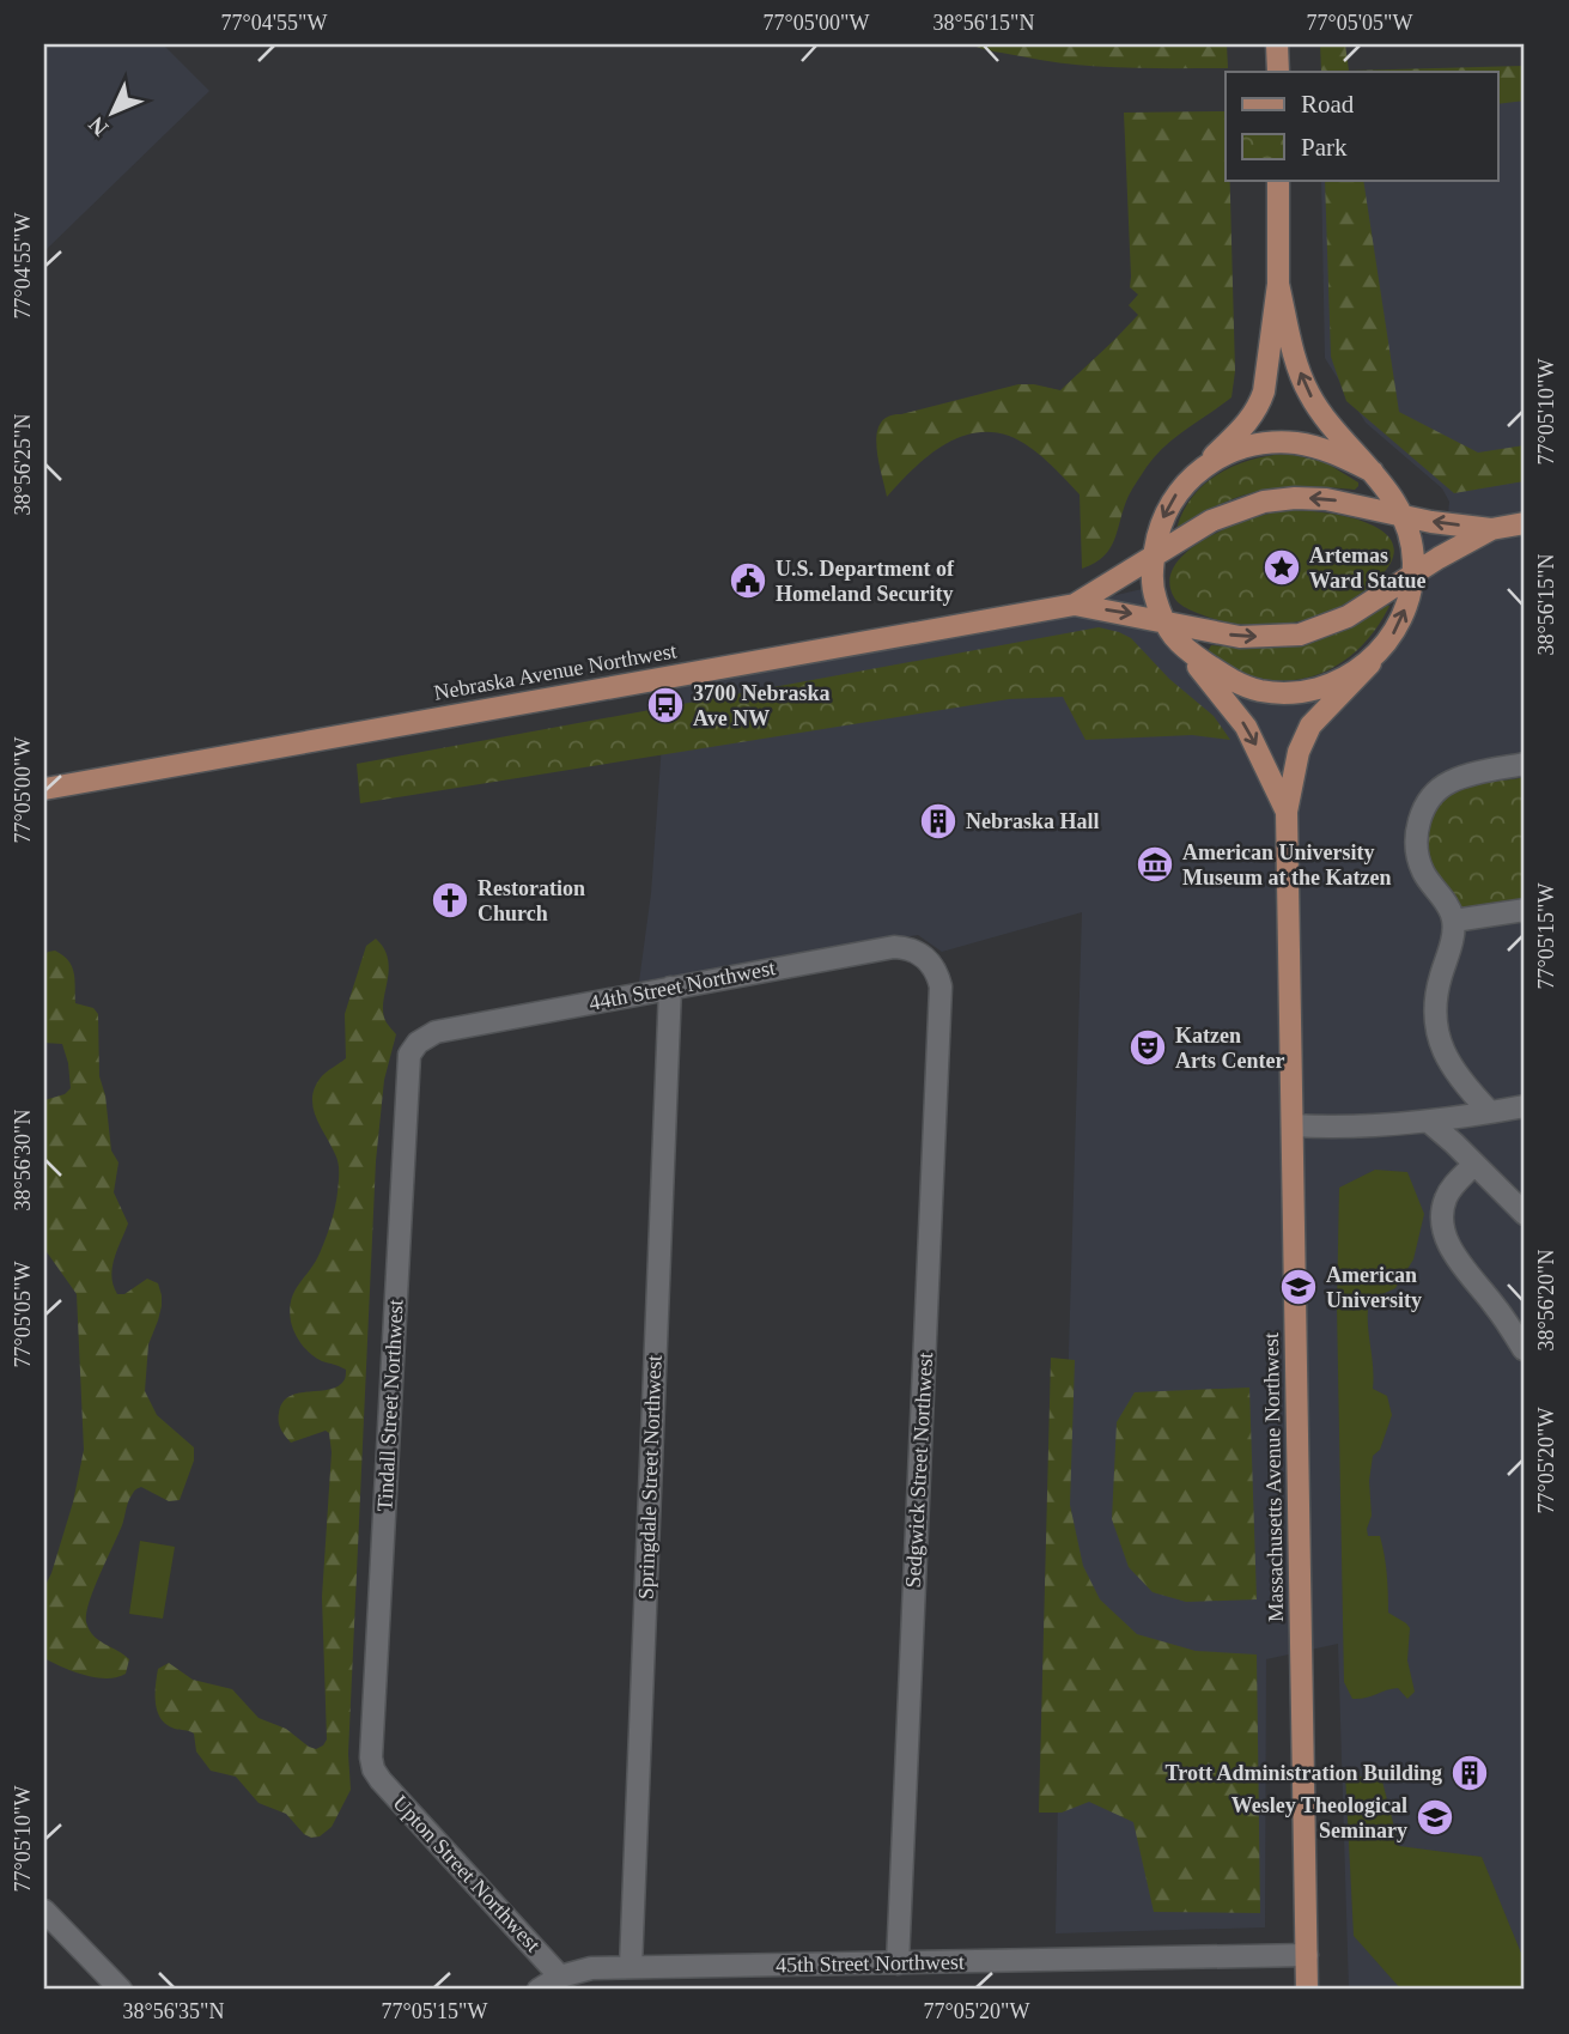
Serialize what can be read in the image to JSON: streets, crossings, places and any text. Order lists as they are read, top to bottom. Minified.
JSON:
{"streets":{"main road":["Nebraska Avenue Northwest","Massachusetts Avenue Northwest"],"street":["44th Street Northwest","Tindall Street Northwest","Sedgwick Street Northwest","Springdale Street Northwest","Upton Street Northwest","45th Street Northwest"]},"crossings":[["Nebraska Avenue Northwest","Massachusetts Avenue Northwest"],["44th Street Northwest","Tindall Street Northwest"],["44th Street Northwest","Sedgwick Street Northwest"],["44th Street Northwest","Springdale Street Northwest"],["Tindall Street Northwest","Upton Street Northwest"],["Sedgwick Street Northwest","45th Street Northwest"],["Springdale Street Northwest","45th Street Northwest"],["Massachusetts Avenue Northwest","45th Street Northwest"],["Upton Street Northwest","45th Street Northwest"]],"places":{"place":["Artemas Ward Statue"],"public building":["U.S. Department of Homeland Security"],"bus stop":["3700 Nebraska Ave NW"],"building":["Nebraska Hall","Trott Administration Building"],"museum":["American University Museum at the Katzen"],"church":["Restoration Church"],"theatre":["Katzen Arts Center"],"school or university":["American University","Wesley Theological Seminary"]},"legend":["Road","Park"],"north":"bottom left","coordinates":["77°04'55\"W","77°05'00\"W","38°56'15\"N","77°05'05\"W","77°05'10\"W","38°56'25\"N","77°05'15\"W","38°56'30\"N","38°56'20\"N","77°05'20\"W","38°56'35\"N"]}
